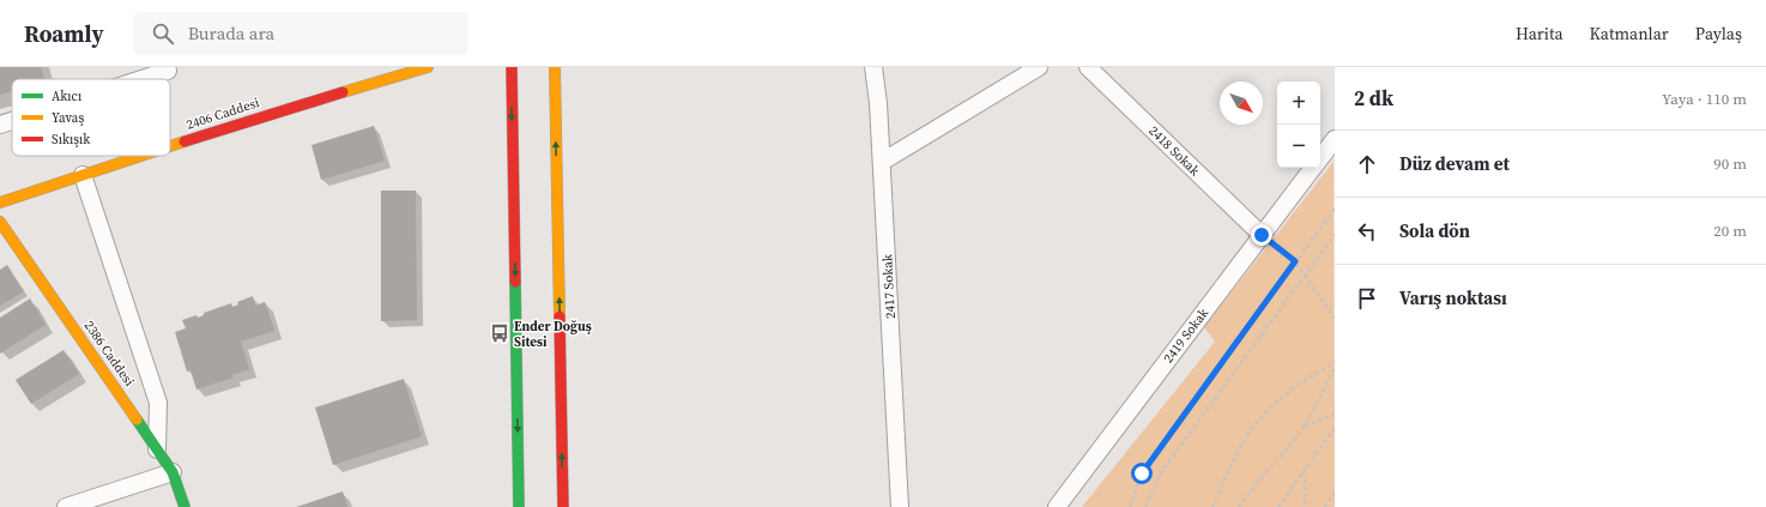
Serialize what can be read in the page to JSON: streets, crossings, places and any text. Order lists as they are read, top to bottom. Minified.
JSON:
{"streets":{"main road":["2406 Caddesi","2386 Caddesi"],"street":["2418 Sokak","2417 Sokak","2419 Sokak"]},"crossings":[["2418 Sokak","2419 Sokak"]],"places":{"bus stop":["Ender Doğuş Sitesi"]},"legend":["Akıcı","Yavaş","Sıkışık"],"north":"bottom right","page":{"header":"Roamly","search":"Burada ara","nav":["Harita","Katmanlar","Paylaş"],"heading":["2 dk","Yaya · 110 m"],"map_buttons":["+","−"],"list":[["Düz devam et","90 m"],["Sola dön","20 m"],"Varış noktası"]}}
